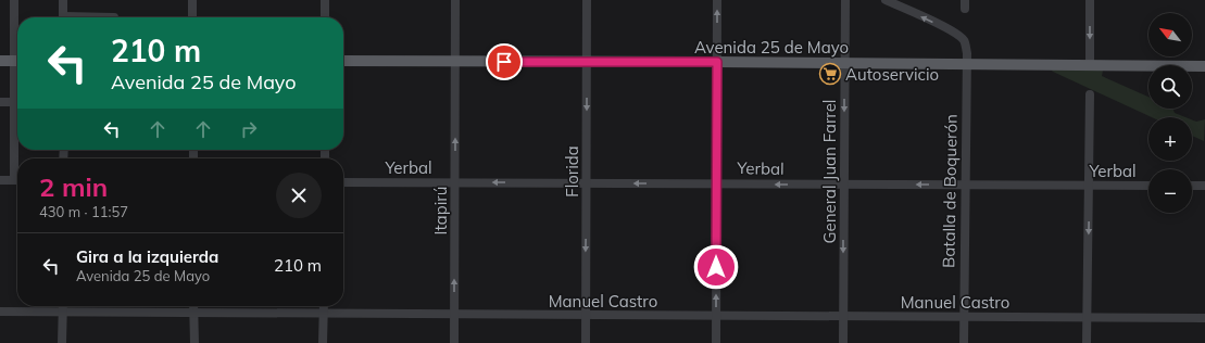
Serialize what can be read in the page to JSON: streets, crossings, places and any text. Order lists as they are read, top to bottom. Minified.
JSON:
{"streets":{"main road":["Avenida 25 de Mayo"],"street":["Yerbal","Florida","General Juan Farrel","Batalla de Boquerón","Itapirú","Manuel Castro"]},"crossings":[["Avenida 25 de Mayo","Florida"],["Avenida 25 de Mayo","General Juan Farrel"],["Avenida 25 de Mayo","Batalla de Boquerón"],["Avenida 25 de Mayo","Itapirú"],["Yerbal","Florida"],["Yerbal","General Juan Farrel"],["Yerbal","Batalla de Boquerón"],["Yerbal","Itapirú"],["Florida","Manuel Castro"],["General Juan Farrel","Manuel Castro"],["Batalla de Boquerón","Manuel Castro"],["Itapirú","Manuel Castro"]],"one_way":["Yerbal","Florida","General Juan Farrel","Itapirú"],"places":{"supermarket":["Autoservicio"]},"north":"top left","page":{"map_buttons":["+","−"],"turn":["210 m","Avenida 25 de Mayo"],"heading":["2 min","430 m · 11:57"],"list":[{"name":"Gira a la izquierda","note":"Avenida 25 de Mayo","value":"210 m"}]}}
